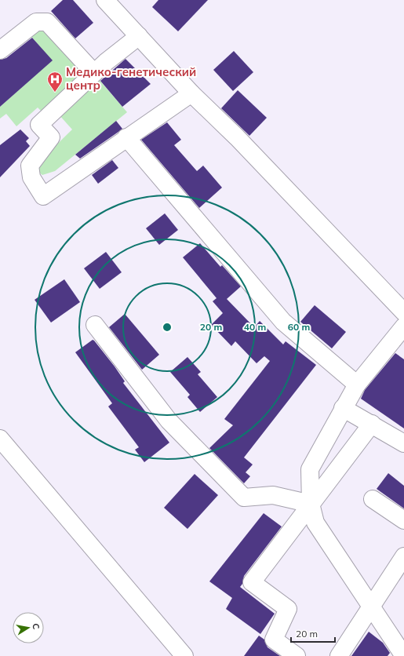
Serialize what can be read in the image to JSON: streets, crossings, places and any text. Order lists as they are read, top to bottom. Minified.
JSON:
{"places":{"hospital":["Медико-генетический центр"]},"scale_bar":"20 m","north":"right","rings":["20 m","40 m","60 m"]}
